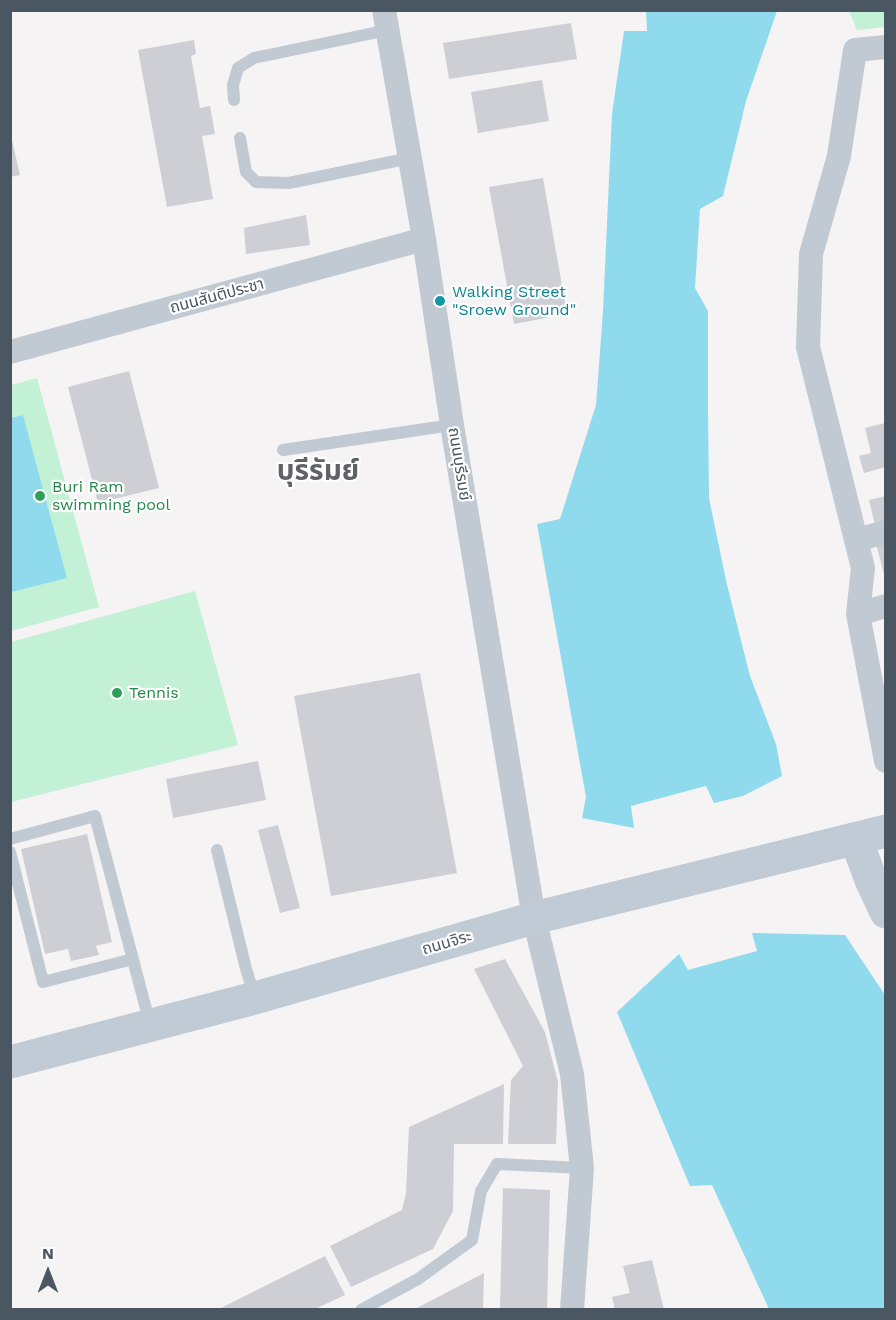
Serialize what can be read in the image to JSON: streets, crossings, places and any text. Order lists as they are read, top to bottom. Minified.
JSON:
{"streets":{"main road":["ถนนจิระ"],"street":["ถนนสันติประชา","ถนนบุรีรมย์"]},"crossings":[["ถนนสันติประชา","ถนนบุรีรมย์"],["ถนนบุรีรมย์","ถนนจิระ"]],"districts":["บุรีรัมย์"],"places":["Walking Street \"Sroew Ground\"","Buri Ram swimming pool","Tennis"],"north":"top"}
